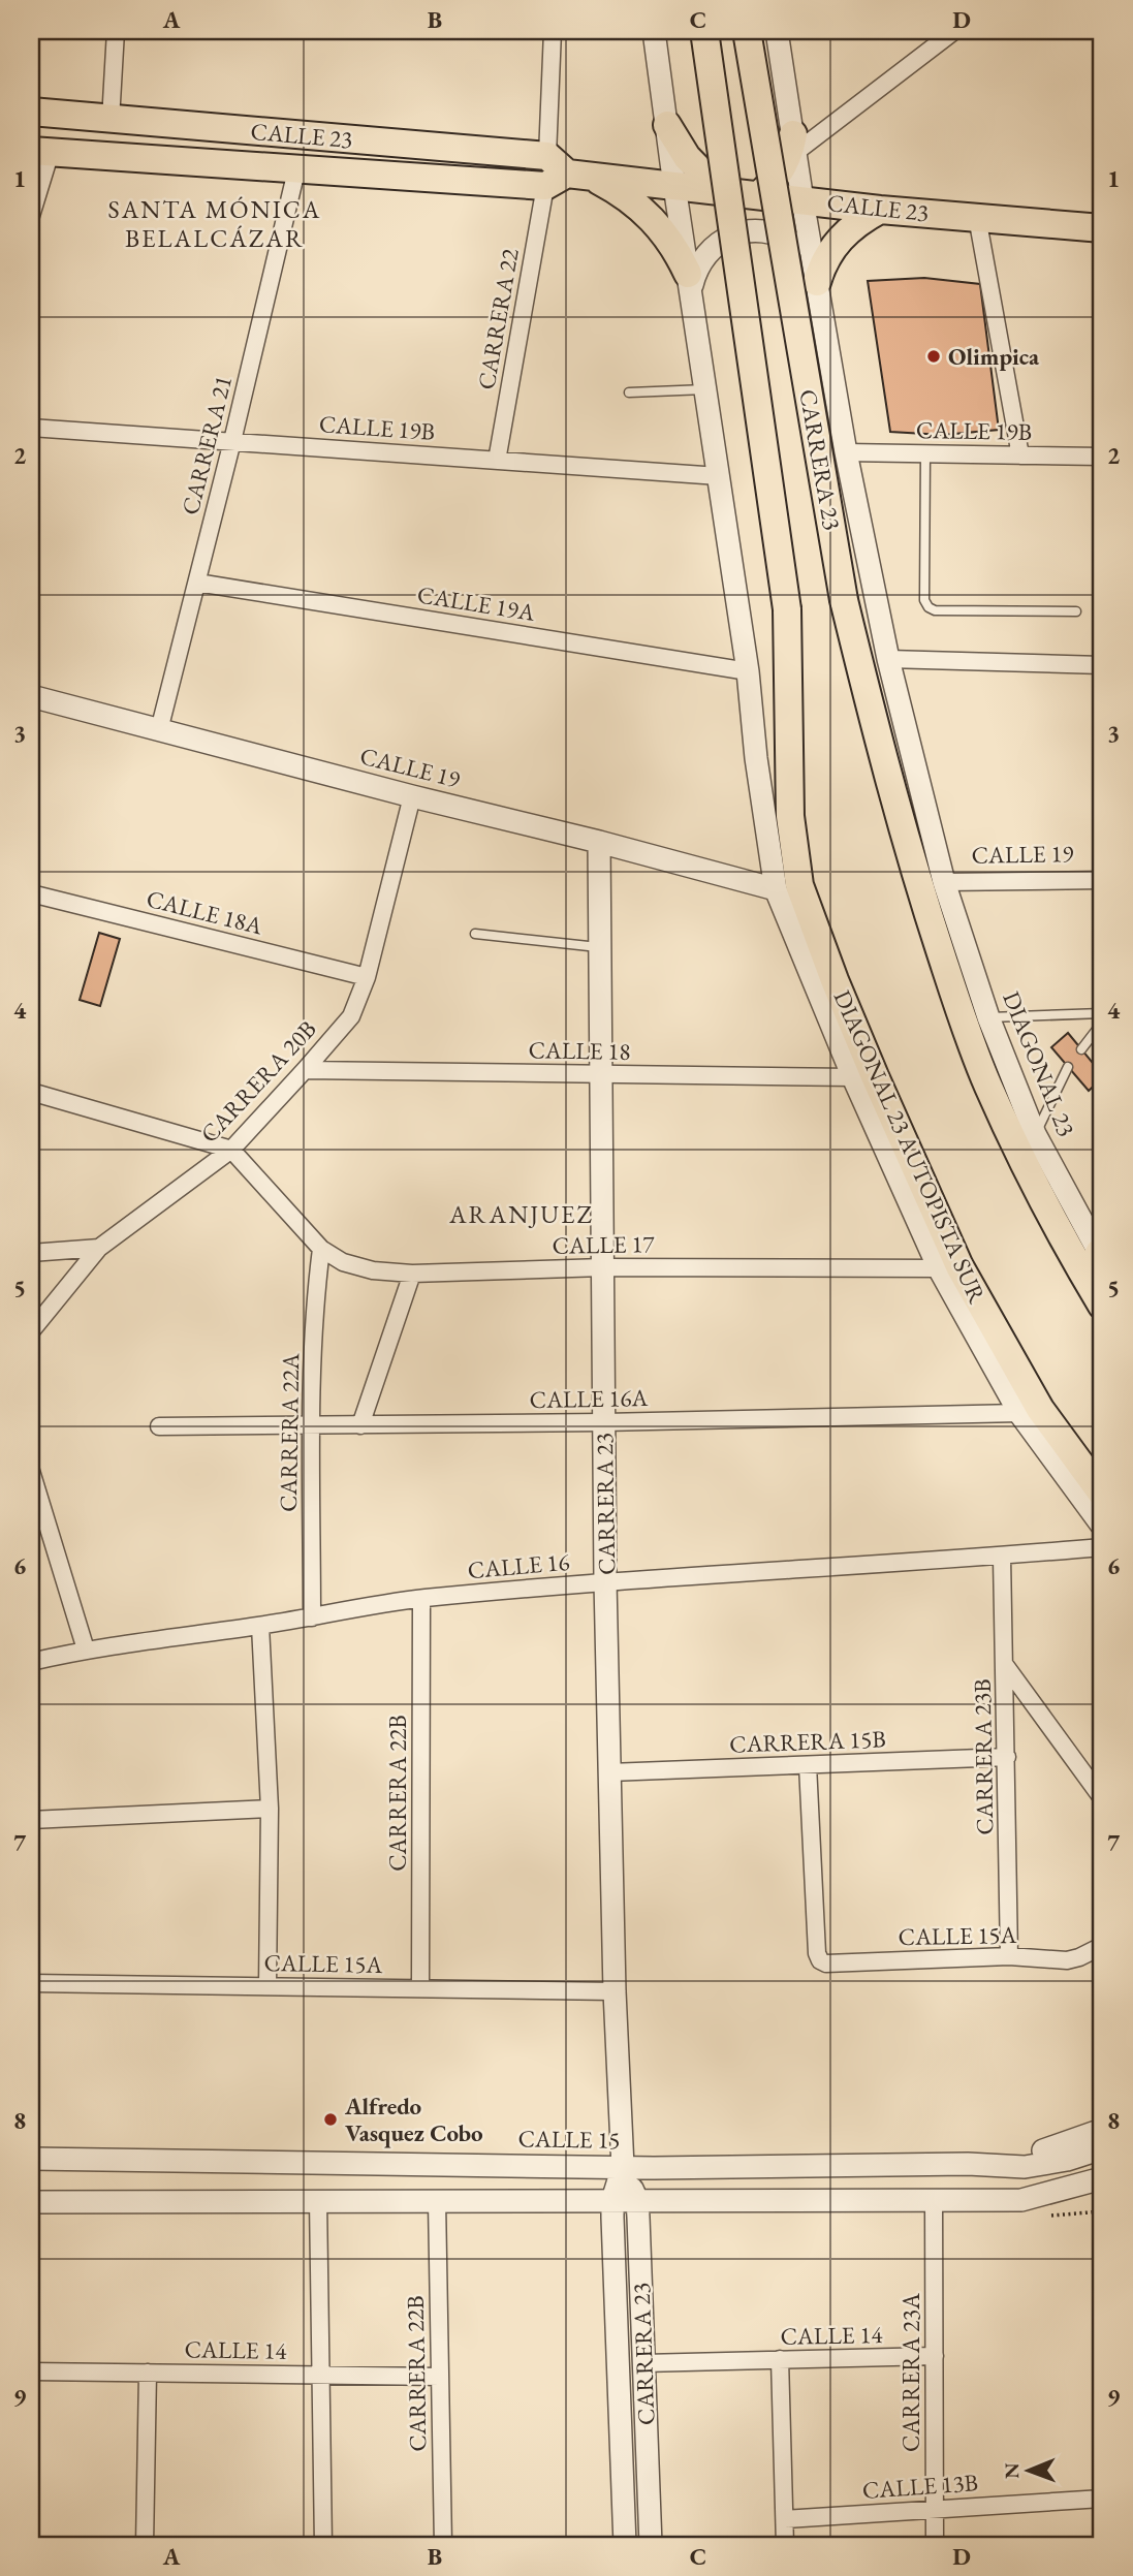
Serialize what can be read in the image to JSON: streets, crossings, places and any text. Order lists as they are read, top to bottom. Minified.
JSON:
{"streets":{"main road":["CALLE 23","CARRERA 23","DIAGONAL 23 AUTOPISTA SUR"],"street":["CARRERA 22","CALLE 19B","CARRERA 21","CALLE 19A","CALLE 19","CALLE 18A","CALLE 18","DIAGONAL 23","CARRERA 20B","CALLE 17","CALLE 16A","CARRERA 22A","CALLE 16","CARRERA 15B","CARRERA 23B","CARRERA 22B","CALLE 15A","CALLE 15","CALLE 14","CARRERA 23A","CALLE 13B"]},"crossings":[["CALLE 23","CARRERA 22"],["CALLE 23","CARRERA 21"],["CALLE 23","CARRERA 23"],["CARRERA 22","CALLE 19B"],["CALLE 19B","CARRERA 21"],["CALLE 19B","CARRERA 23"],["CARRERA 21","CALLE 19A"],["CARRERA 21","CALLE 19"],["CARRERA 23","CALLE 19"],["CARRERA 23","CALLE 18"],["CARRERA 23","DIAGONAL 23"],["CARRERA 23","CALLE 17"],["CARRERA 23","CALLE 16A"],["CARRERA 23","CALLE 16"],["CARRERA 23","CARRERA 15B"],["CARRERA 23","CALLE 15A"],["CARRERA 23","CALLE 15"],["CARRERA 23","CALLE 14"],["CALLE 19","DIAGONAL 23"],["CALLE 19","CARRERA 20B"],["CALLE 19","DIAGONAL 23 AUTOPISTA SUR"],["CALLE 18A","CARRERA 20B"],["CALLE 18","CARRERA 20B"],["CARRERA 20B","CALLE 17"],["CALLE 17","CARRERA 22A"],["CALLE 16A","CARRERA 22A"],["CARRERA 22A","CALLE 16"],["CALLE 16","CARRERA 23B"],["CALLE 16","CARRERA 22B"],["CARRERA 15B","CARRERA 23B"],["CARRERA 15B","CALLE 15A"],["CARRERA 23B","CALLE 15A"],["CARRERA 22B","CALLE 15A"],["CARRERA 22B","CALLE 14"],["CALLE 14","CARRERA 23A"],["CARRERA 23A","CALLE 13B"]],"districts":["SANTA MÓNICA BELALCÁZAR","ARANJUEZ"],"places":["Olimpica","Alfredo Vasquez Cobo"],"north":"left","grid":{"columns":["A","B","C","D"],"rows":["1","2","3","4","5","6","7","8","9"]}}
